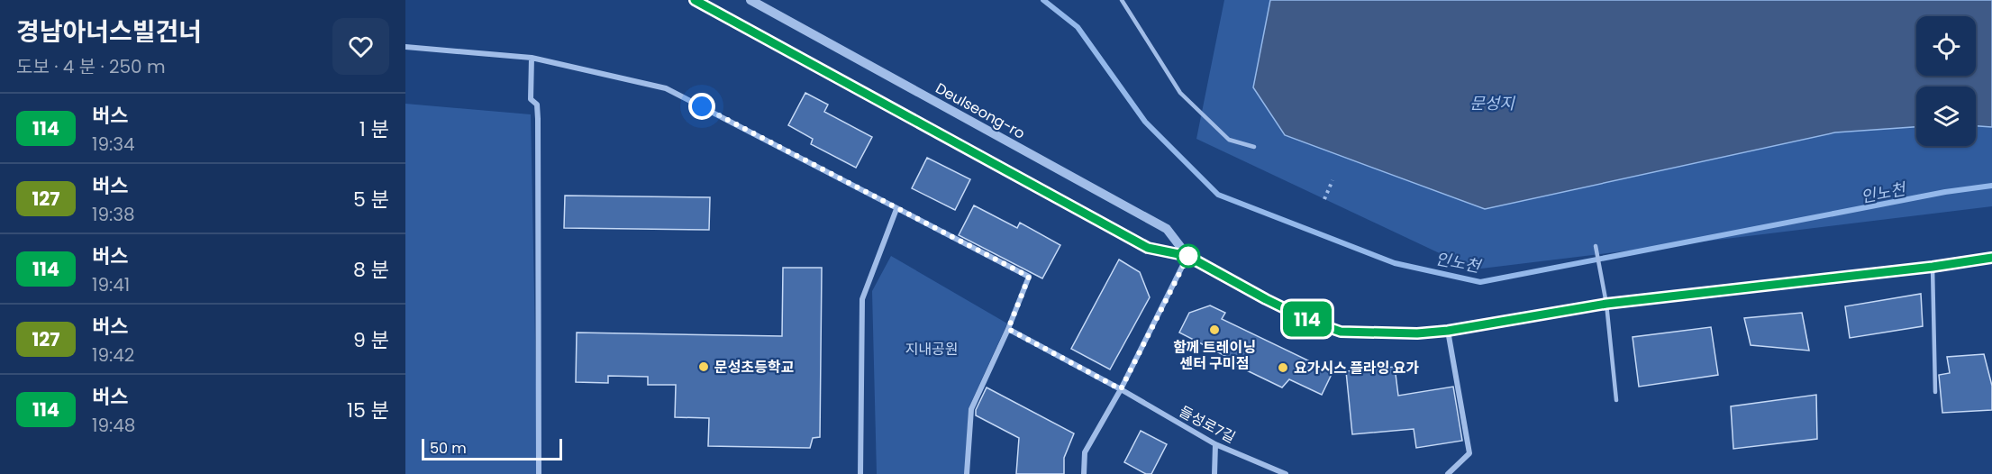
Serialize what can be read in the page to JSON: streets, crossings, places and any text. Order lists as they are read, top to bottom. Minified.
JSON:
{"streets":{"street":["Deulseong-ro","들성로7길"]},"water":["문성지","인노천"],"parks":["지내공원"],"places":["함께 트레이닝 센터 구미점","문성초등학교","요가시스 플라잉 요가"],"lines":["bus line 114"],"scale_bar":"50 m","page":{"heading":["경남아너스빌건너","도보 · 4 분 · 250 m"],"on_map":"114","list":[{"mark":"114","name":"버스","note":"19:34","value":"1 분"},{"mark":"127","name":"버스","note":"19:38","value":"5 분"},{"mark":"114","name":"버스","note":"19:41","value":"8 분"},{"mark":"127","name":"버스","note":"19:42","value":"9 분"},{"mark":"114","name":"버스","note":"19:48","value":"15 분"}],"scale":"50 m"}}
